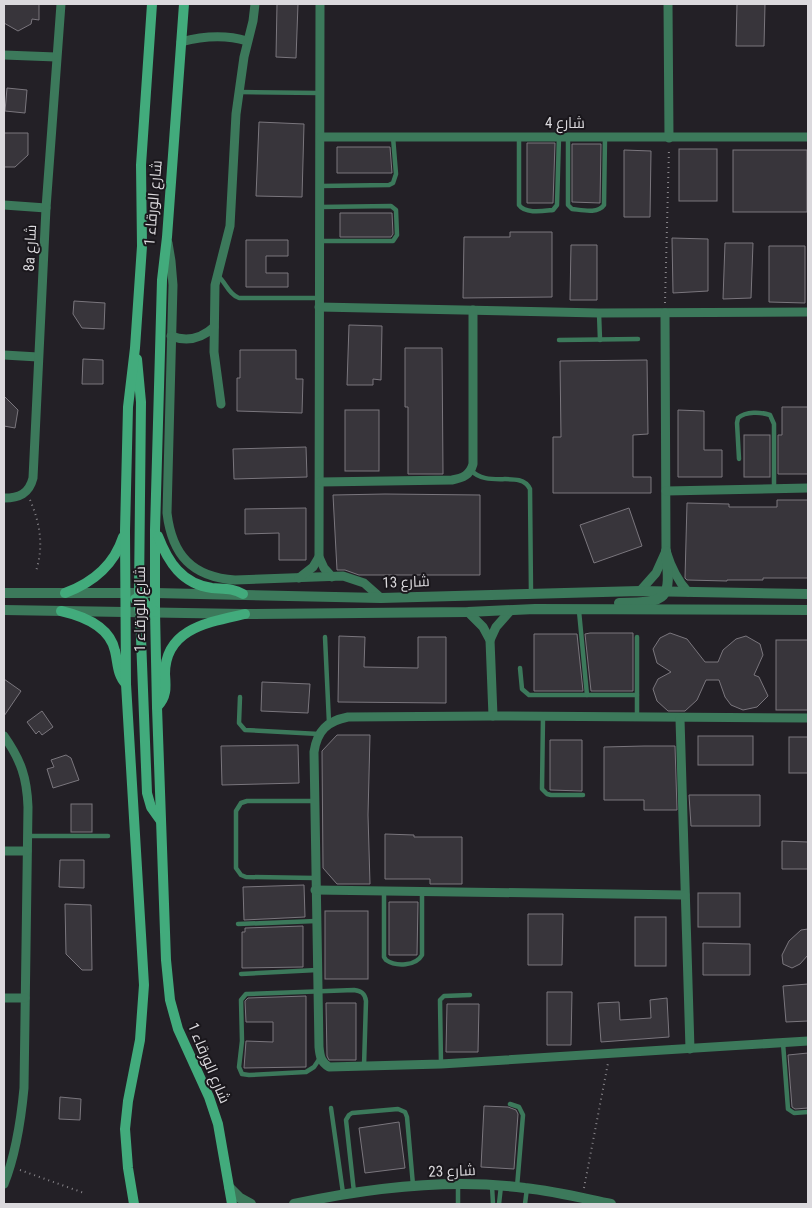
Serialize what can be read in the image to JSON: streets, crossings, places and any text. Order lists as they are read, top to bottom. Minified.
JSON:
{"streets":{"main road":["شارع الورقاء 1"],"street":["شارع 4","8a شارع","شارع 13","شارع 23"]},"crossings":[["شارع الورقاء 1","شارع 13"]]}
